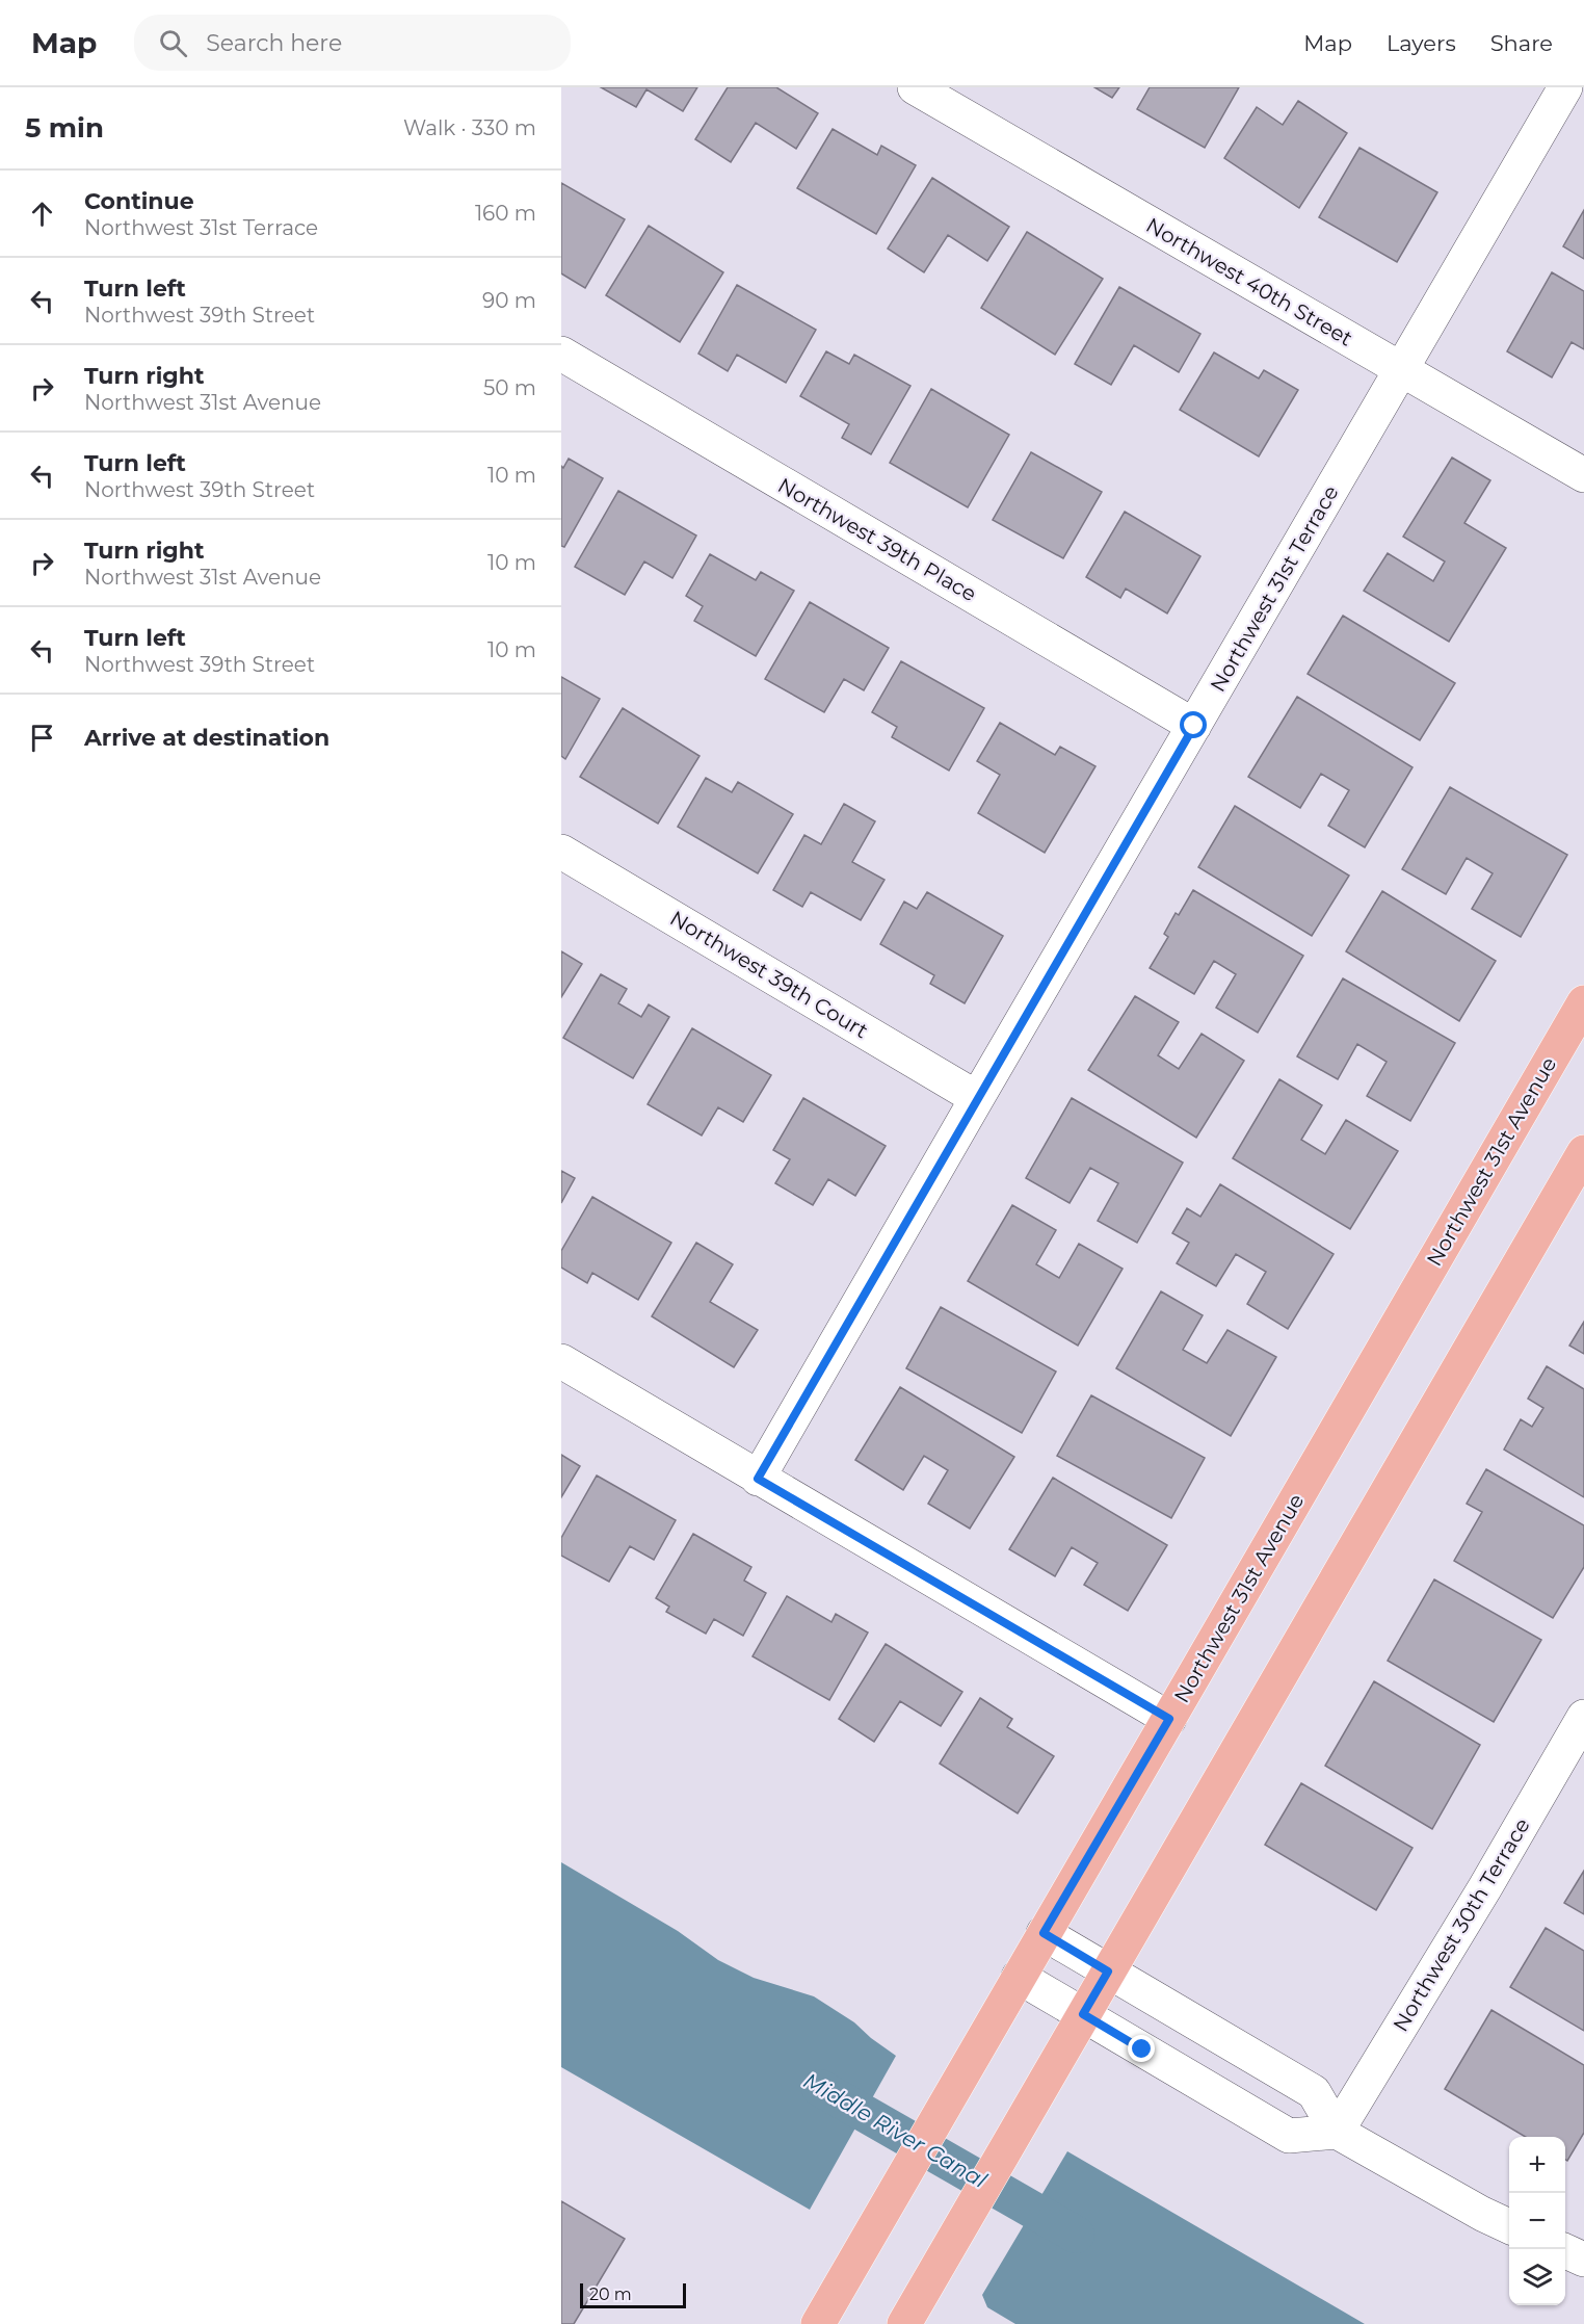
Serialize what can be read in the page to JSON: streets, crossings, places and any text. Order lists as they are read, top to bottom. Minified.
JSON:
{"streets":{"main road":["Northwest 31st Avenue"],"street":["Northwest 40th Street","Northwest 39th Place","Northwest 31st Terrace","Northwest 39th Court","Northwest 30th Terrace"]},"crossings":[["Northwest 40th Street","Northwest 31st Terrace"],["Northwest 39th Place","Northwest 31st Terrace"],["Northwest 31st Terrace","Northwest 39th Court"]],"water":["Middle River Canal"],"scale_bar":"20 m","page":{"header":"Map","search":"Search here","nav":["Map","Layers","Share"],"heading":["5 min","Walk · 330 m"],"list":[["Continue","Northwest 31st Terrace","160 m"],["Turn left","Northwest 39th Street","90 m"],["Turn right","Northwest 31st Avenue","50 m"],["Turn left","Northwest 39th Street","10 m"],["Turn right","Northwest 31st Avenue","10 m"],["Turn left","Northwest 39th Street","10 m"],"Arrive at destination"],"map_buttons":["+","−"],"scale":"20 m"}}
